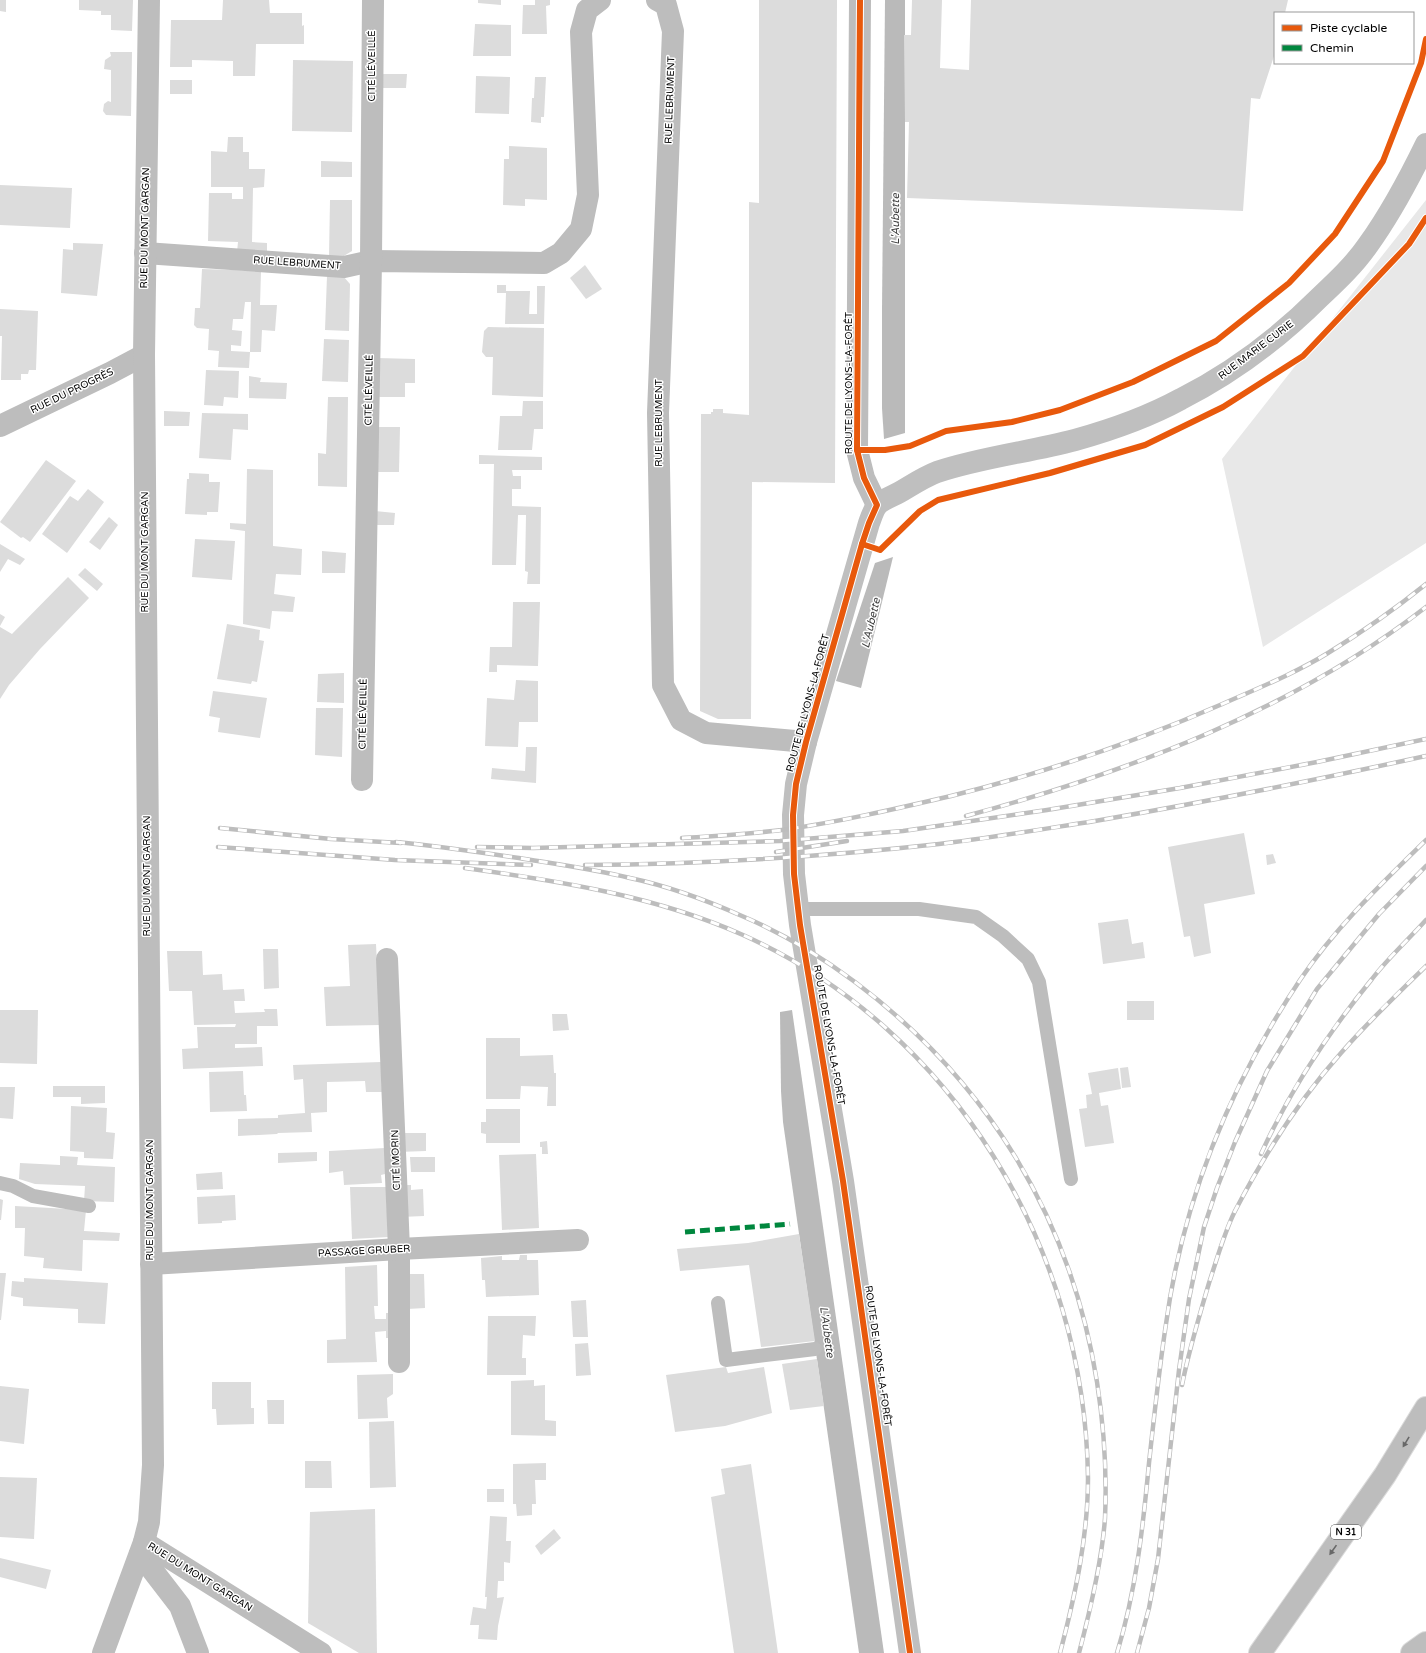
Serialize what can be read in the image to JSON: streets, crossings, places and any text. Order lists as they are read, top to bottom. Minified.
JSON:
{"streets":{"main road":["CITÉ LÉVEILLÉ","RUE LEBRUMENT","RUE DU MONT GARGAN","ROUTE DE LYONS-LA-FORÊT","RUE DU PROGRÈS","CITÉ MORIN","PASSAGE GRUBER","N 31"],"street":["RUE MARIE CURIE"]},"crossings":[["CITÉ LÉVEILLÉ","RUE LEBRUMENT"],["RUE LEBRUMENT","RUE DU MONT GARGAN"],["RUE LEBRUMENT","ROUTE DE LYONS-LA-FORÊT"],["RUE DU MONT GARGAN","RUE DU PROGRÈS"],["RUE DU MONT GARGAN","PASSAGE GRUBER"],["RUE MARIE CURIE","ROUTE DE LYONS-LA-FORÊT"],["CITÉ MORIN","PASSAGE GRUBER"]],"water":["L'Aubette"],"legend":["Piste cyclable","Chemin"]}
